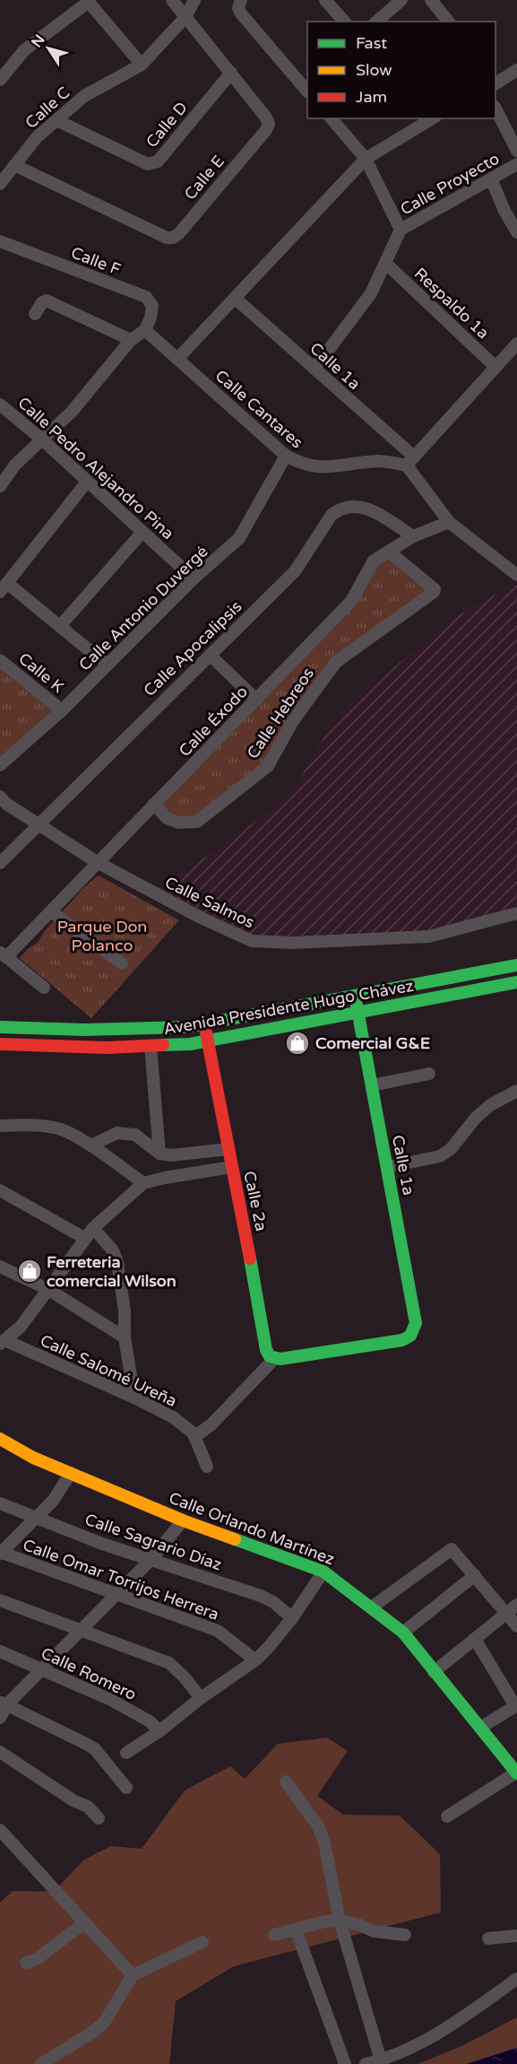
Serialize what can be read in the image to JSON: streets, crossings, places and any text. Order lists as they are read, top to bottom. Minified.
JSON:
{"streets":{"street":["Calle C","Calle D","Calle E","Calle Proyecto","Calle F","Respaldo 1a","Calle 1a","Calle Cantares","Calle Pedro Alejandro Pina","Calle Antonio Duvergé","Calle Apocalipsis","Calle K","Calle Hebreos","Calle Éxodo","Calle Salmos","Avenida Presidente Hugo Chávez","Calle 2a","Calle Salomé Ureña","Calle Orlando Martínez","Calle Sagrario Díaz","Calle Omar Torrijos Herrera","Calle Romero"]},"crossings":[["Calle C","Calle D"],["Calle C","Calle E"],["Calle D","Calle E"],["Calle Proyecto","Respaldo 1a"],["Calle Proyecto","Calle 1a"],["Calle F","Calle Cantares"],["Calle 1a","Calle Cantares"],["Calle 1a","Avenida Presidente Hugo Chávez"],["Calle 1a","Calle 2a"],["Calle Cantares","Calle Antonio Duvergé"],["Calle Pedro Alejandro Pina","Calle Antonio Duvergé"],["Calle Antonio Duvergé","Calle K"],["Calle Apocalipsis","Calle Éxodo"],["Calle Apocalipsis","Calle Salmos"],["Calle Hebreos","Calle Éxodo"],["Calle Éxodo","Calle Salmos"],["Avenida Presidente Hugo Chávez","Calle 2a"]],"parks":["Parque Don Polanco"],"places":{"shop":["Comercial G&E","Ferreteria comercial Wilson"]},"legend":["Fast","Slow","Jam"],"north":"top left"}
